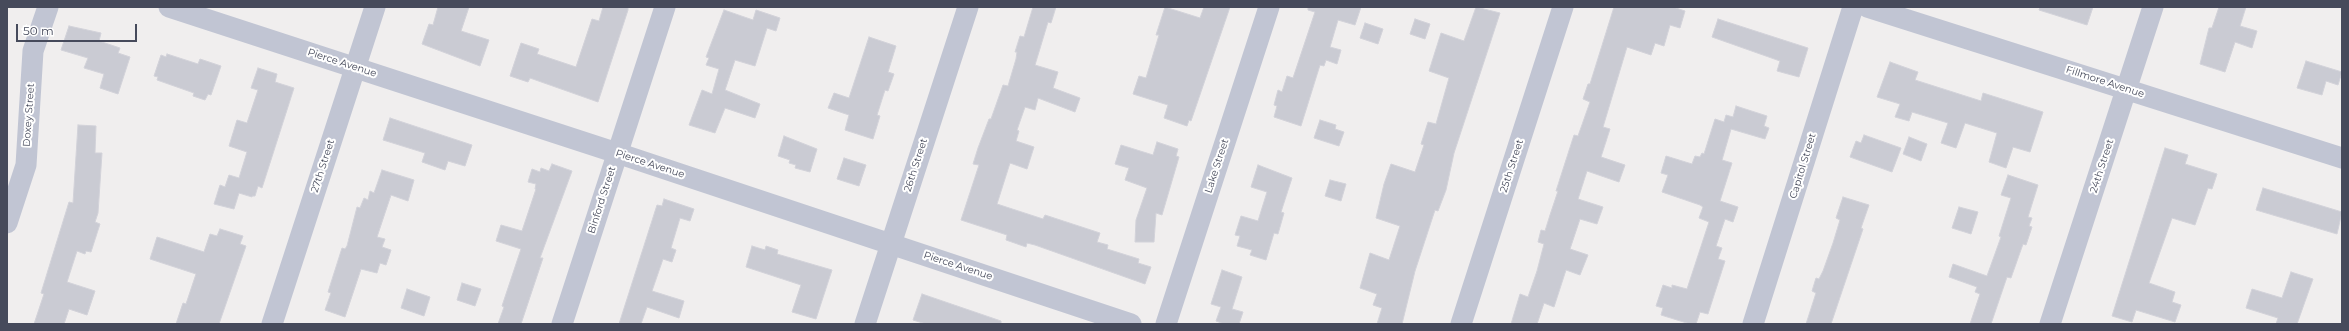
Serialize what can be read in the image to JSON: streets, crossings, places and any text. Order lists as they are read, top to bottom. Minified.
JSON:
{"streets":{"street":["Pierce Avenue","Fillmore Avenue","Doxey Street","26th Street","27th Street","Lake Street","25th Street","Capitol Street","24th Street","Binford Street"]},"crossings":[["Pierce Avenue","26th Street"],["Pierce Avenue","27th Street"],["Pierce Avenue","Binford Street"],["Fillmore Avenue","24th Street"]],"scale_bar":"50 m"}
